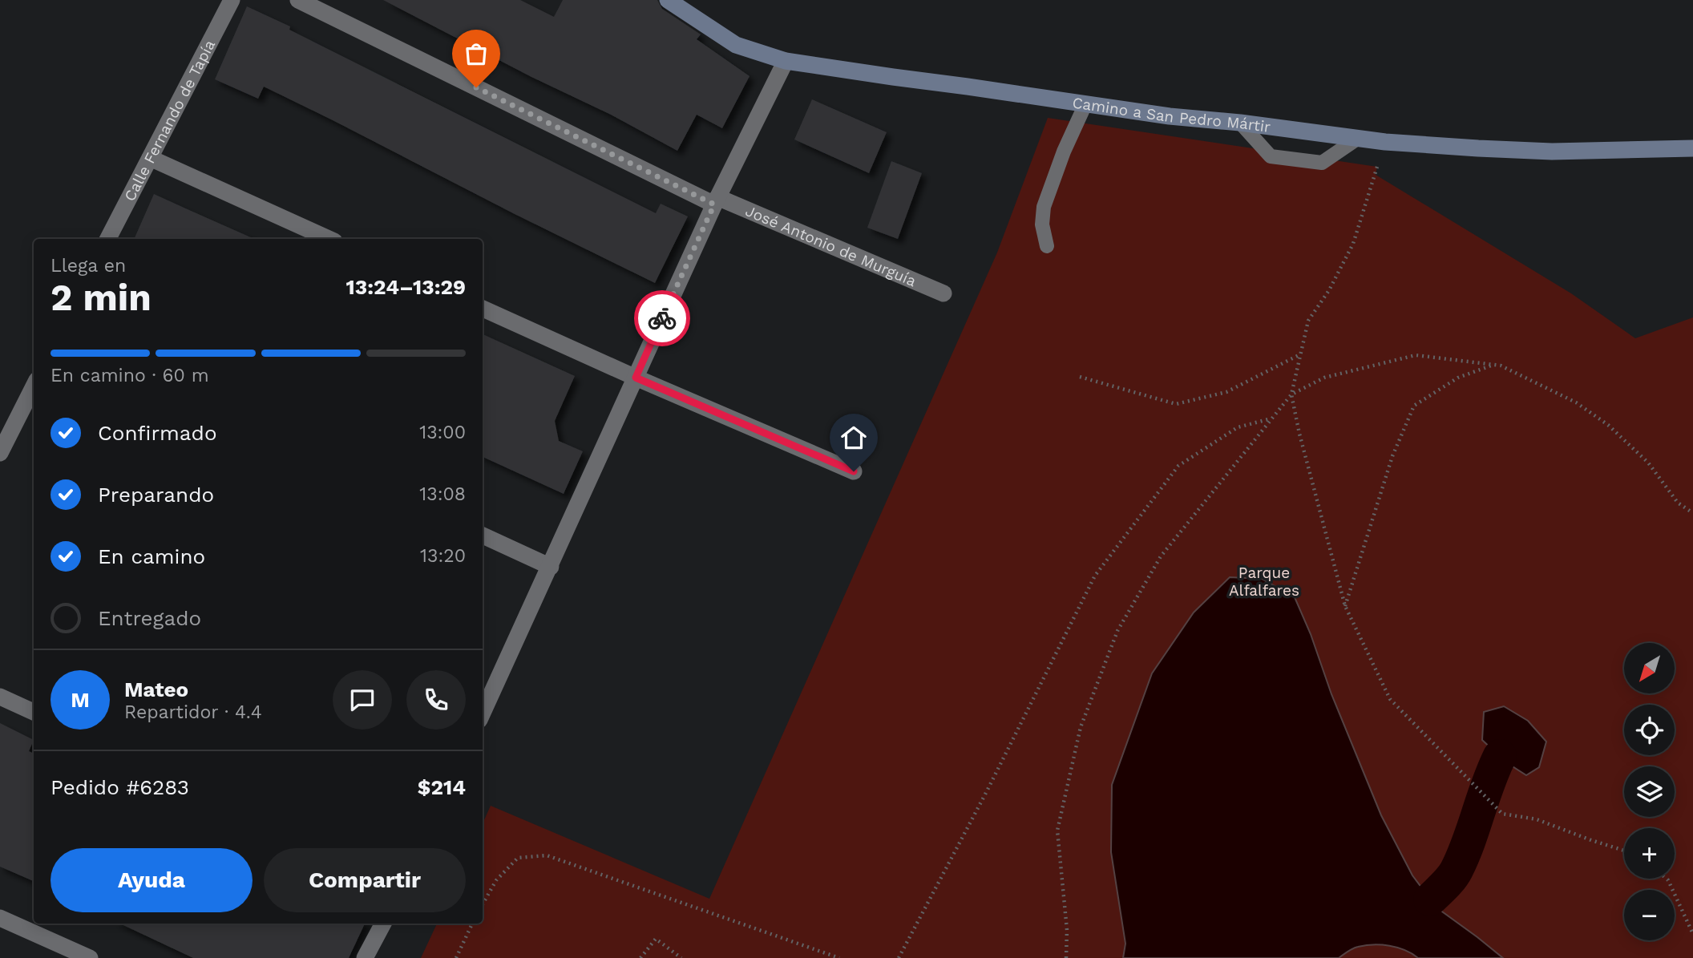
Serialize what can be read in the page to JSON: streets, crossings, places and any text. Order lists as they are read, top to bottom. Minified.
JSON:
{"streets":{"street":["Camino a San Pedro Mártir","Calle Fernando de Tapía","José Antonio de Murguía"]},"parks":["Parque Alfalfares"],"north":"bottom left","page":{"heading":["2 min","Llega en","13:24–13:29"],"panel":["Mateo","Repartidor · 4.4","Pedido #6283","$214"],"bar":"En camino · 60 m","list":[["Confirmado","13:00"],["Preparando","13:08"],["En camino","13:20"],"Entregado"],"map_buttons":["+","−"],"round":"M","buttons":["Ayuda","Compartir"]}}
